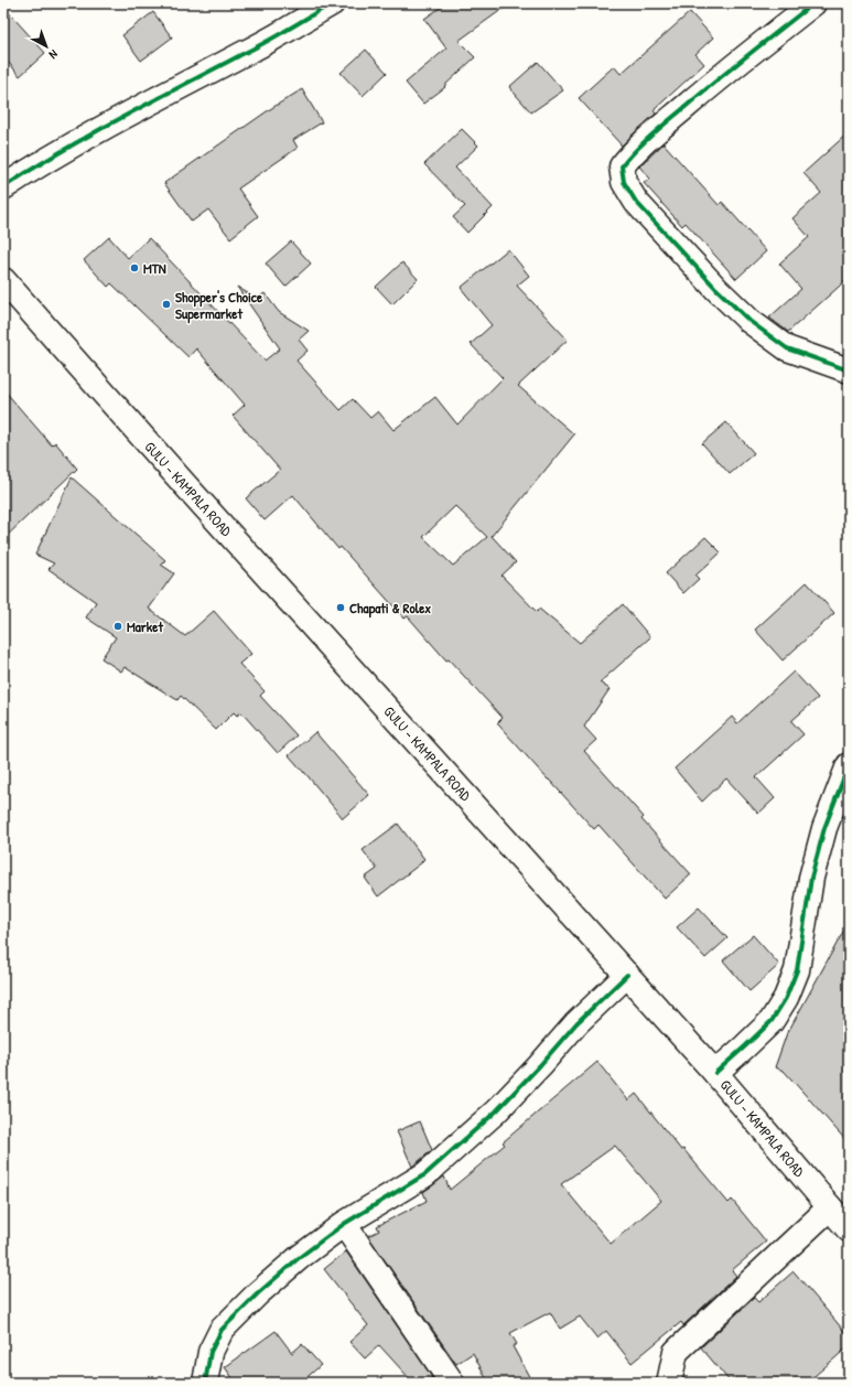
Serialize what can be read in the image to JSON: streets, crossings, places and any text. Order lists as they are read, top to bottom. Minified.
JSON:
{"streets":{"street":["GULU - KAMPALA ROAD"]},"places":["MTN","Shopper's Choice Supermarket","Chapati & Rolex","Market"],"north":"bottom right"}
